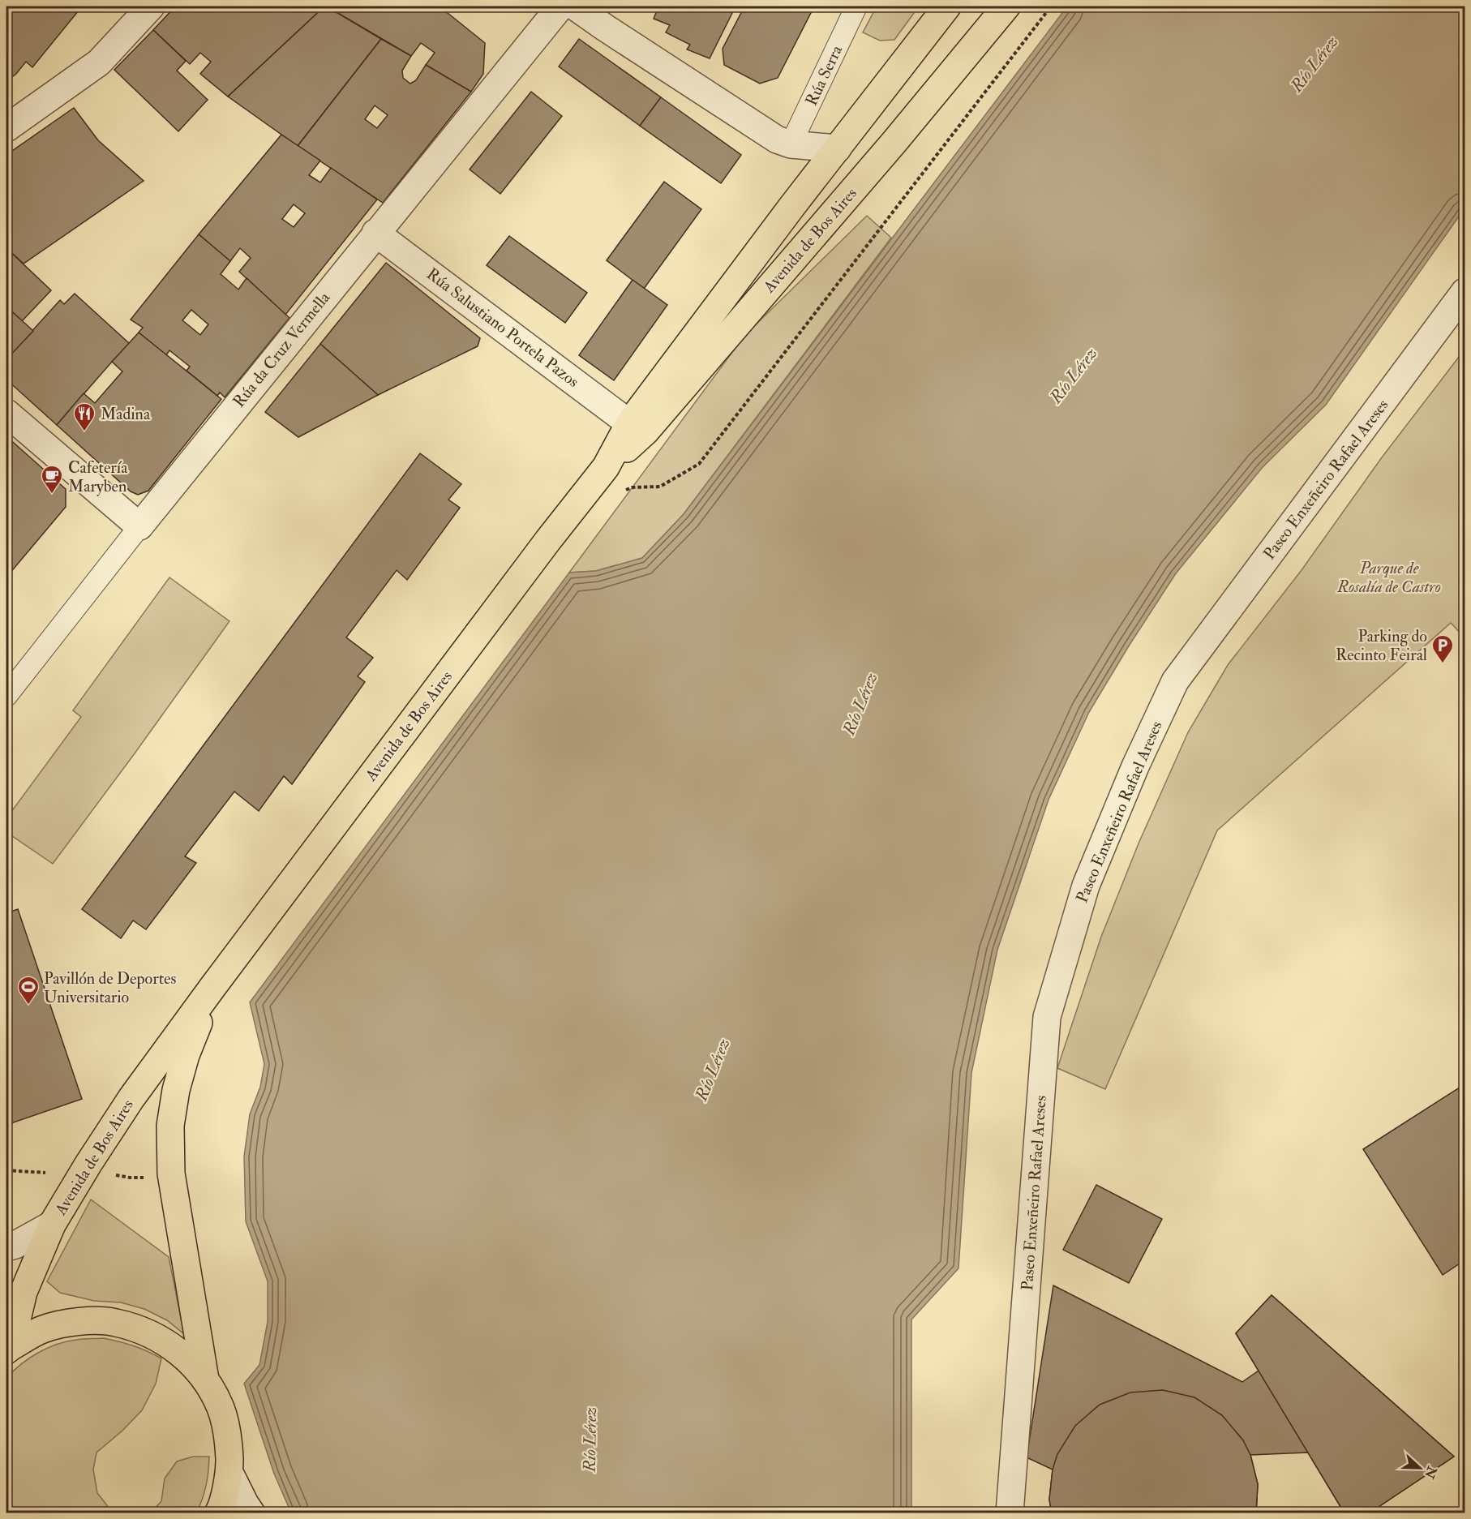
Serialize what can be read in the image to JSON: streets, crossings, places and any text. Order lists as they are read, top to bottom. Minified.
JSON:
{"streets":{"main road":["Avenida de Bos Aires"],"street":["Rúa Serra","Rúa Salustiano Portela Pazos","Rúa da Cruz Vermella","Paseo Enxeñeiro Rafael Areses"]},"crossings":[["Avenida de Bos Aires","Rúa Salustiano Portela Pazos"],["Rúa Salustiano Portela Pazos","Rúa da Cruz Vermella"]],"water":["Río Lérez"],"parks":["Parque de Rosalía de Castro"],"places":{"restaurant":["Madina"],"cafe":["Cafetería Maryben"],"parking":["Parking do Recinto Feiral"],"sports":["Pavillón de Deportes Universitario"]},"north":"right"}
